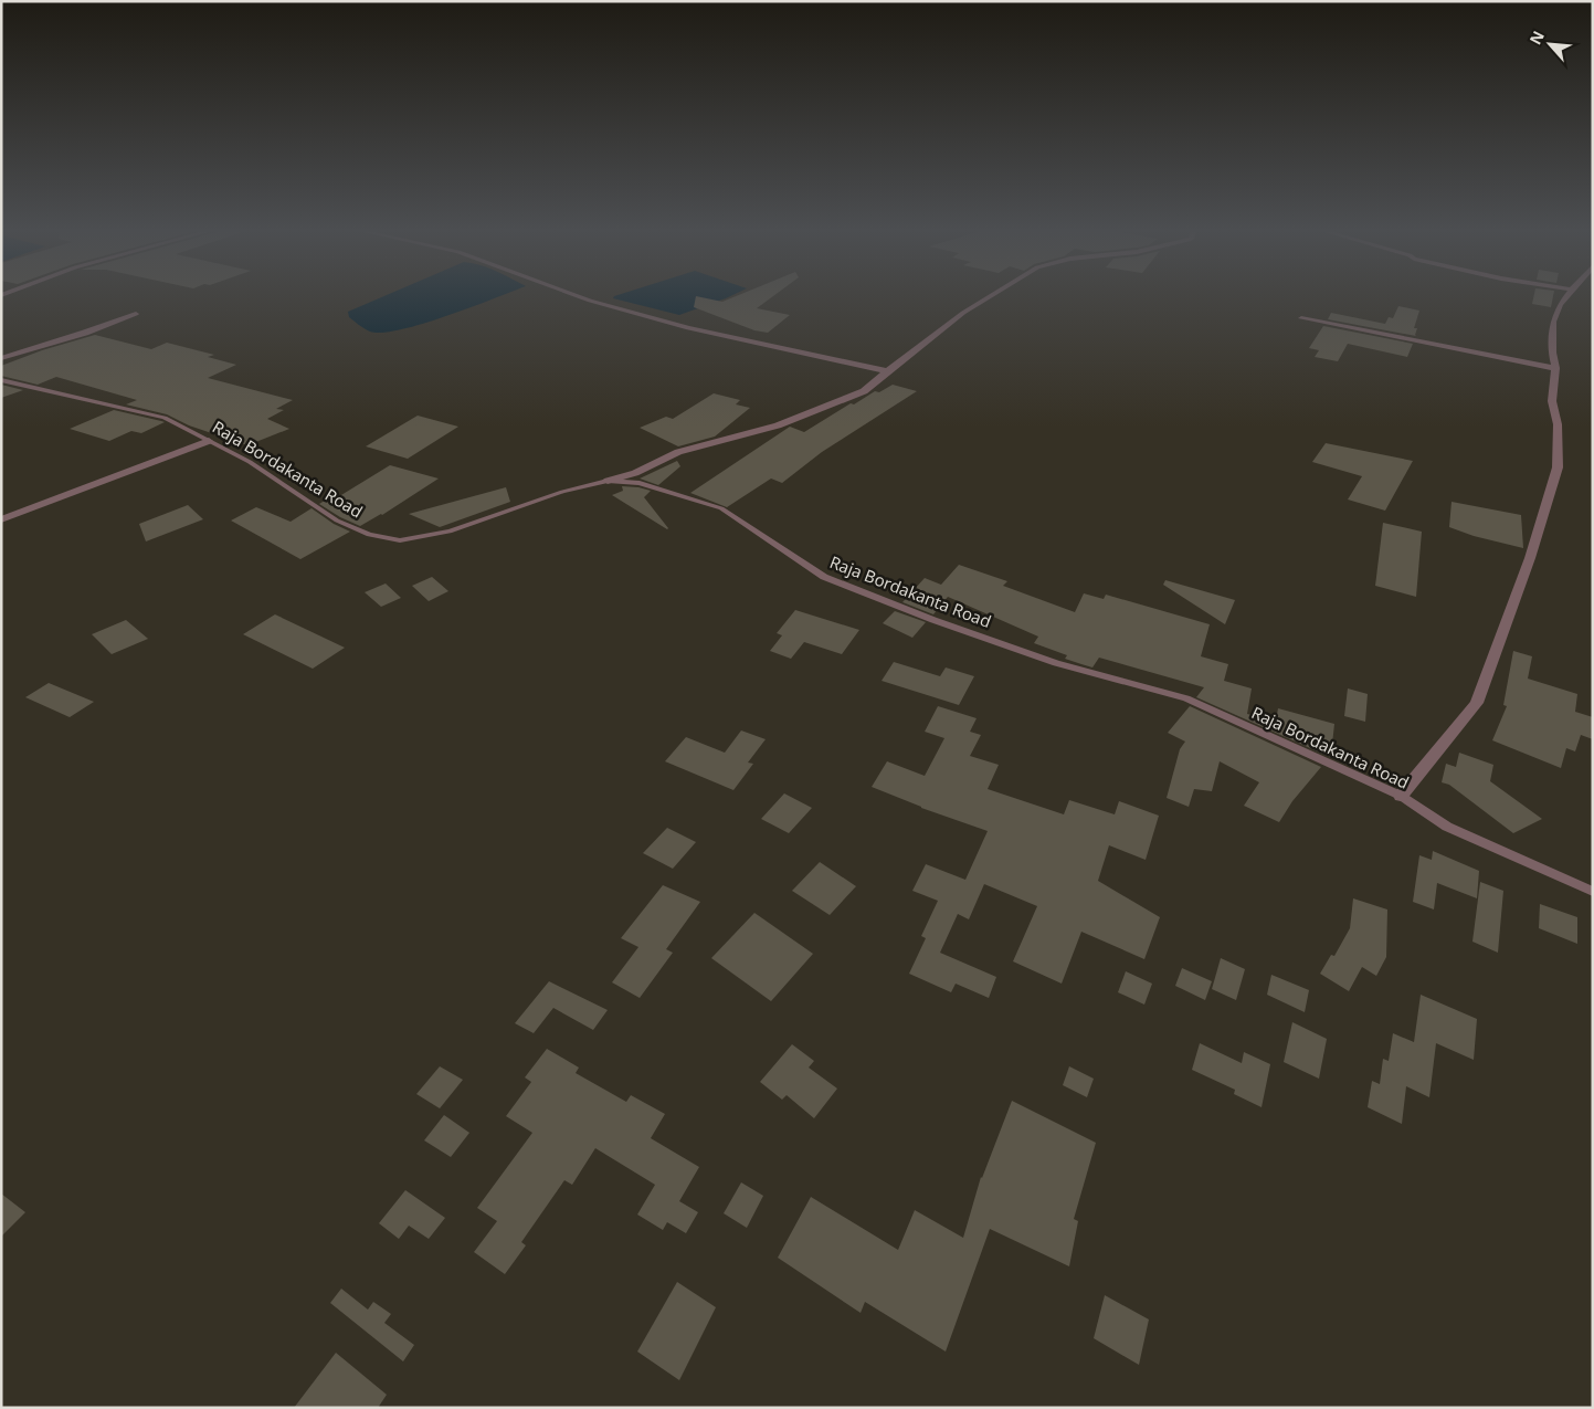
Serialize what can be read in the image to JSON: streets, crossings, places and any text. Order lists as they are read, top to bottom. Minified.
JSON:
{"streets":{"lane":["Raja Bordakanta Road"]},"north":"top left"}
